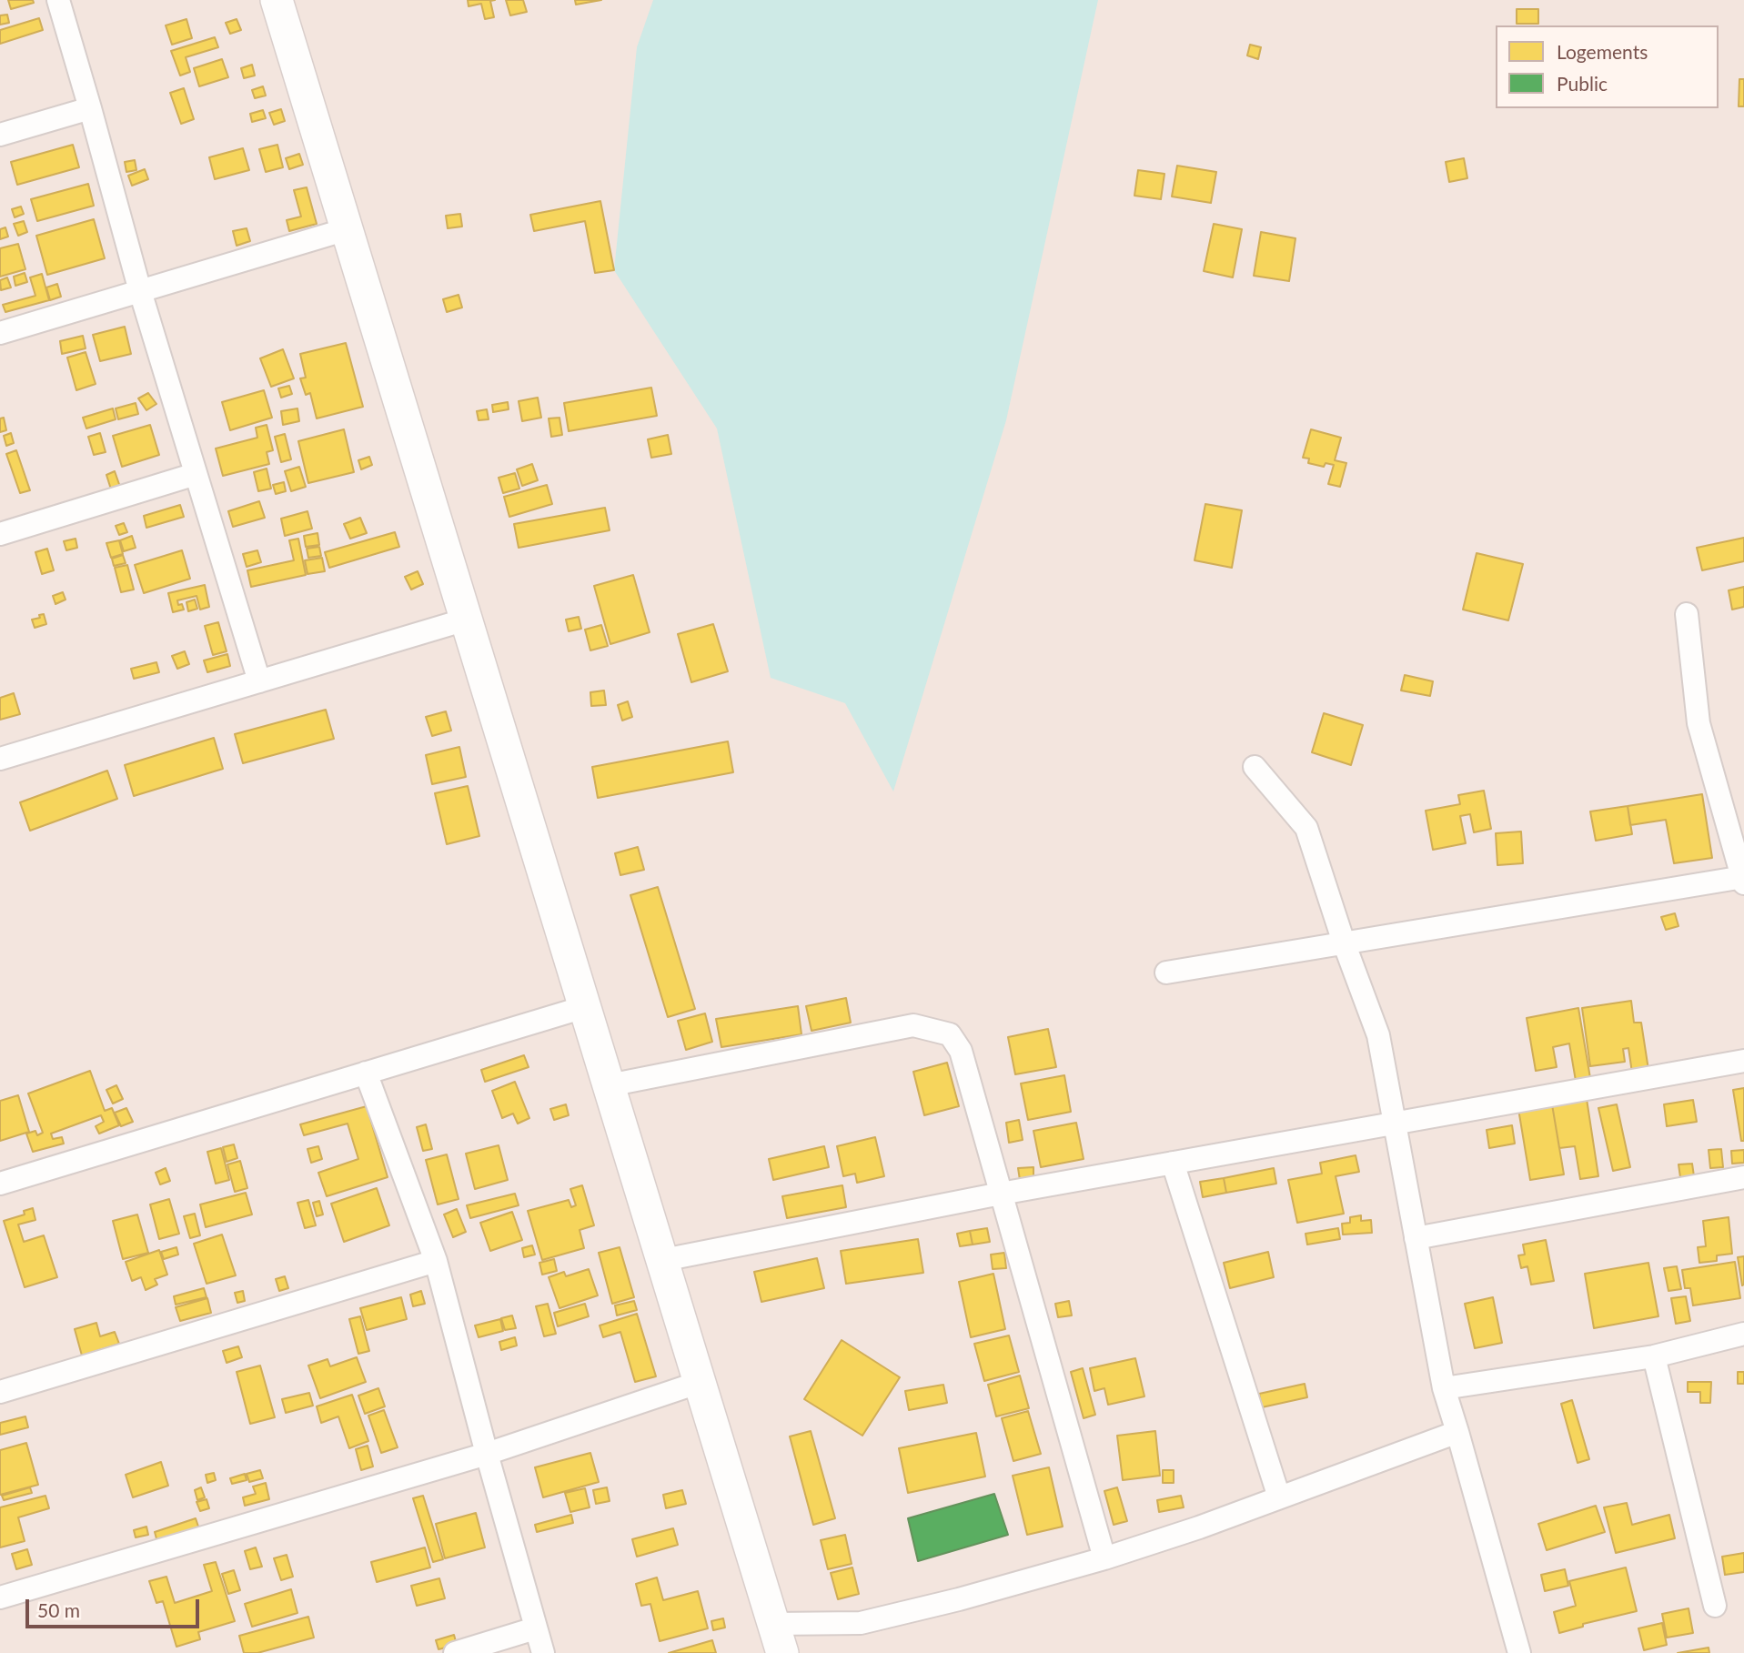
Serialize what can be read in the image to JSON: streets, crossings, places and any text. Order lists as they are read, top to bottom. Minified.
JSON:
{"legend":["Logements","Public"],"scale_bar":"50 m"}
